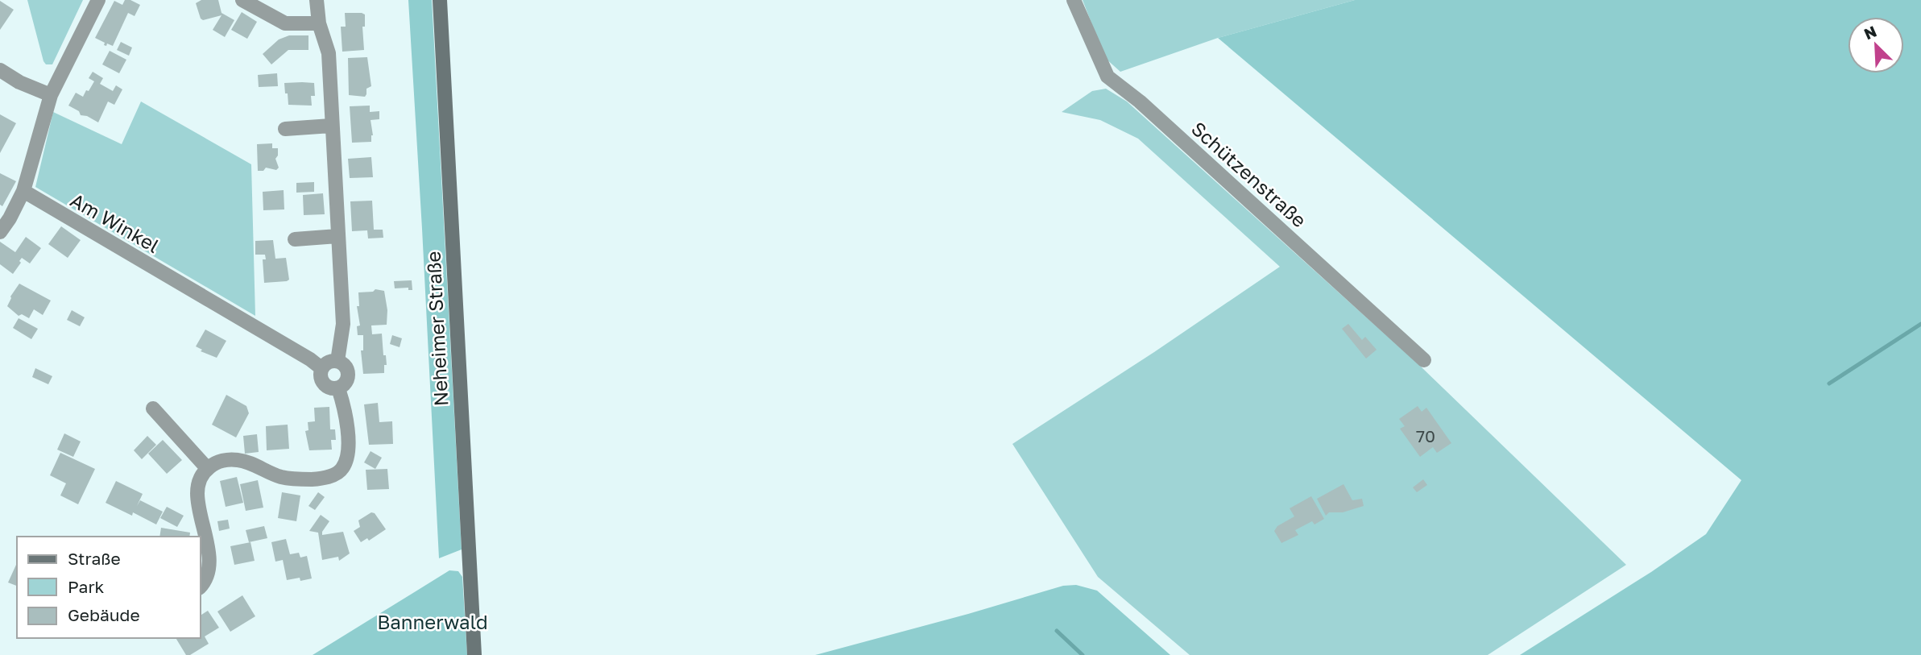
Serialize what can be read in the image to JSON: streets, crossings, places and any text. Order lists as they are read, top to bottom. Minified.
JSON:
{"streets":{"main road":["Neheimer Straße"],"street":["Schützenstraße","Am Winkel"]},"parks":["Bannerwald"],"house_numbers":["70"],"legend":["Straße","Park","Gebäude"],"north":"top left"}
